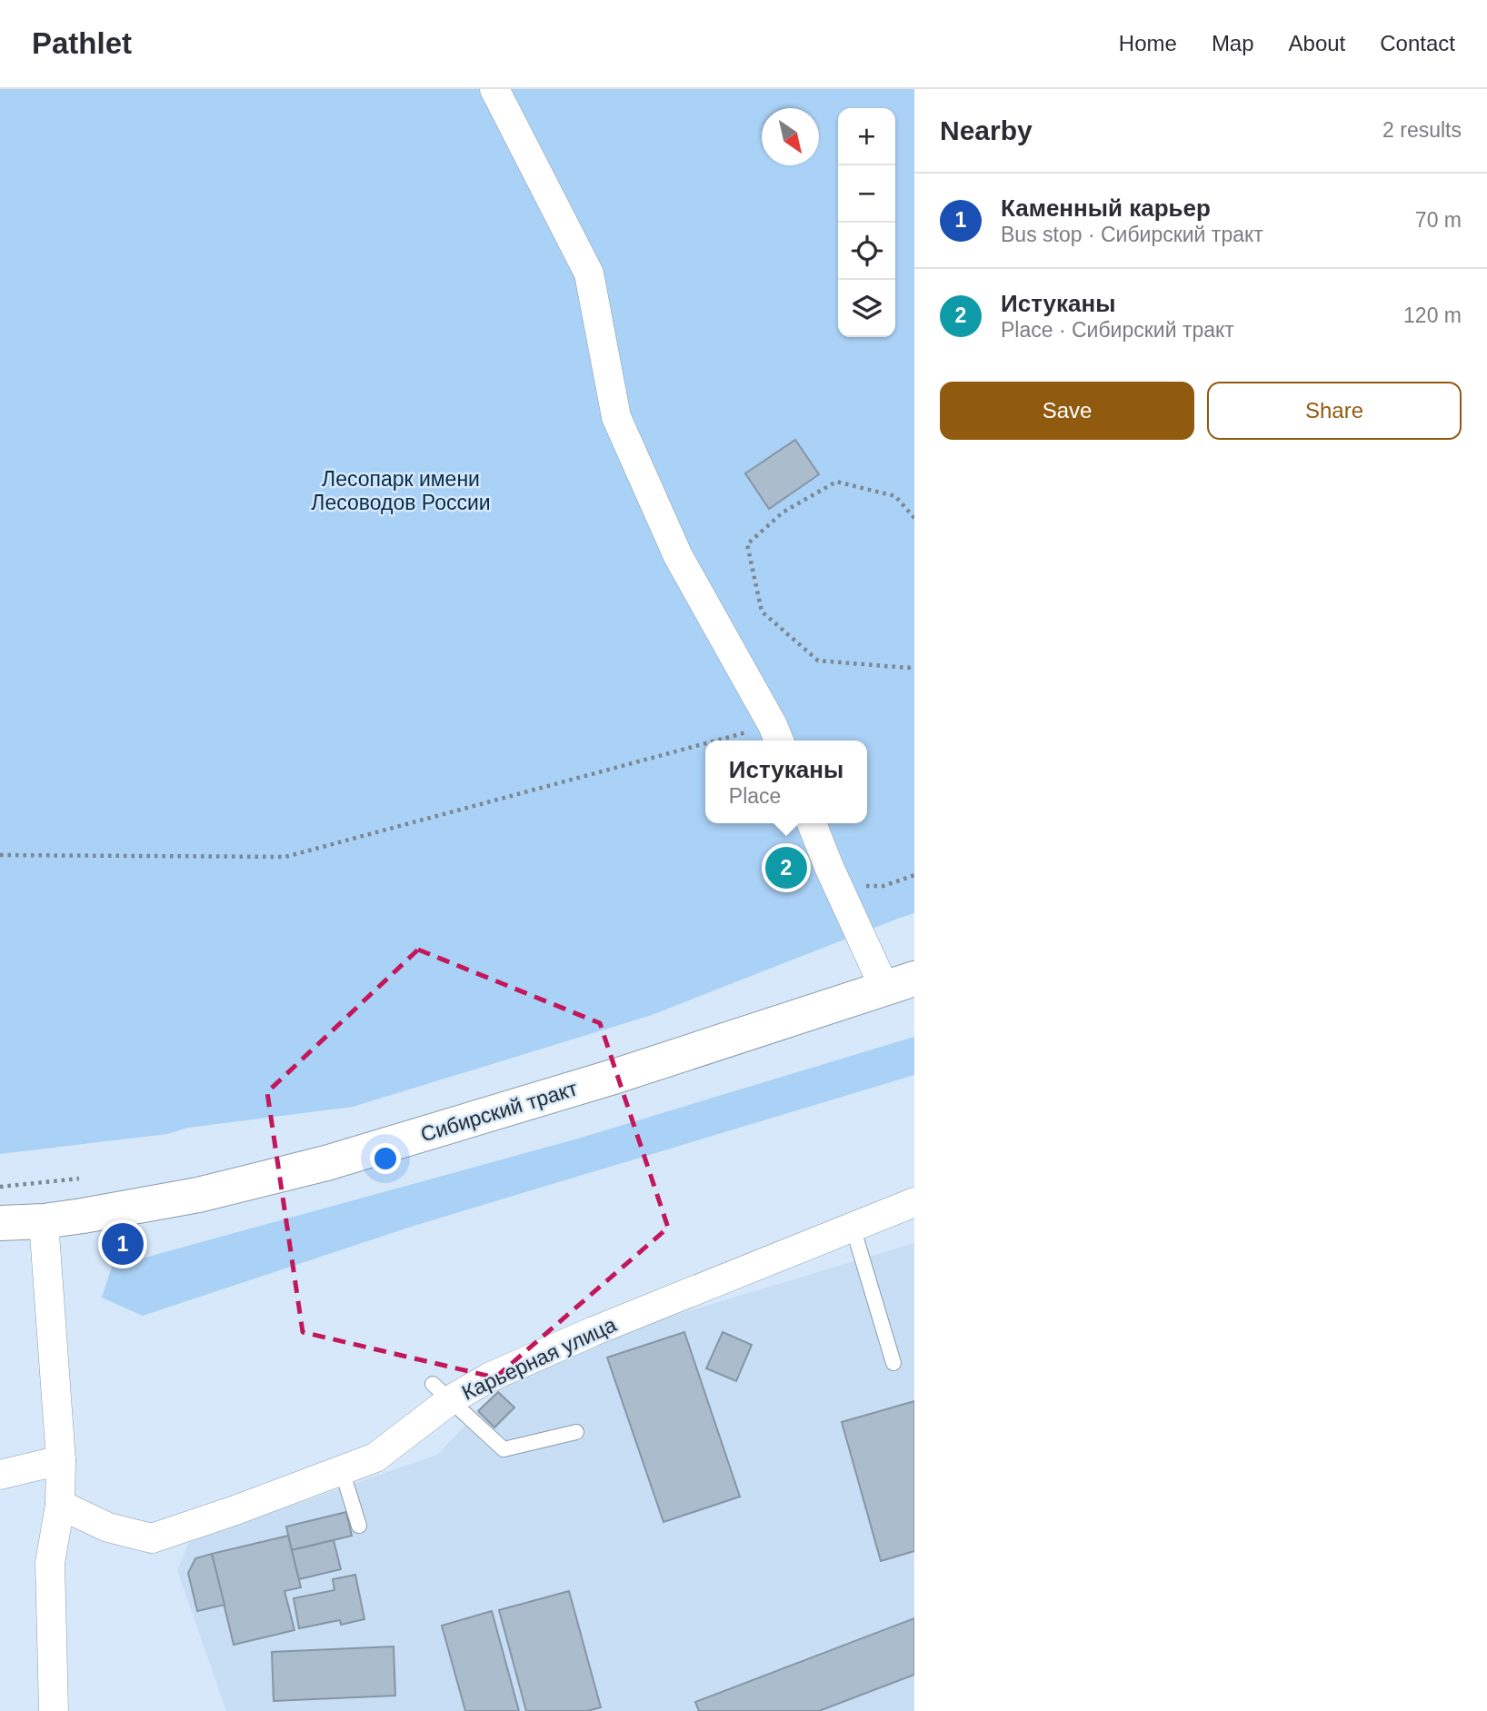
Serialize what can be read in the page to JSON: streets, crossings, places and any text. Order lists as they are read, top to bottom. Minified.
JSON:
{"streets":{"main road":["Сибирский тракт"],"street":["Карьерная улица"]},"parks":["Лесопарк имени Лесоводов России"],"north":"bottom right","page":{"header":"Pathlet","nav":["Home","Map","About","Contact"],"heading":["Nearby","2 results"],"map_buttons":["+","−"],"list":[{"mark":"1","name":"Каменный карьер","note":"Bus stop · Сибирский тракт","value":"70 m"},{"mark":"2","name":"Истуканы","note":"Place · Сибирский тракт","value":"120 m"}],"buttons":["Save","Share"],"popup":["Истуканы","Place"],"pins":["2","1"]}}
